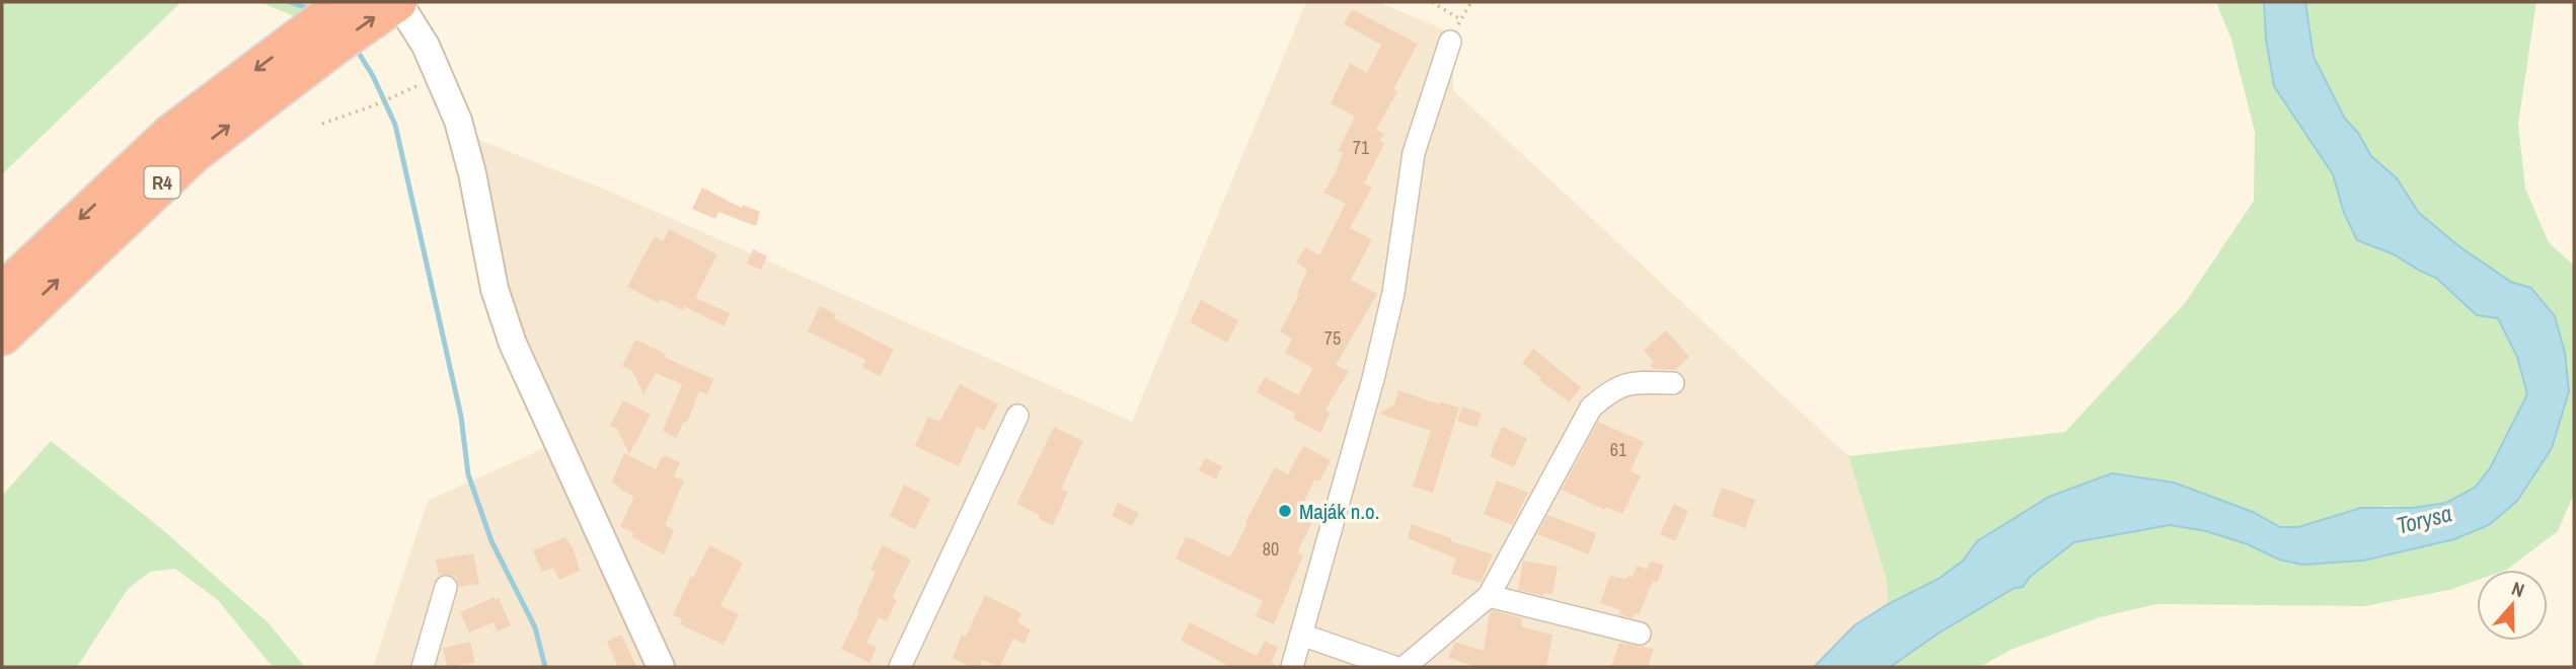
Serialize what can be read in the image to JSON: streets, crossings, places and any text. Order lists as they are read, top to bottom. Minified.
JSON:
{"streets":{"highway":["R4"]},"water":["Torysa"],"places":["Maják n.o."],"house_numbers":["71","75","61","80"],"north":"top"}
